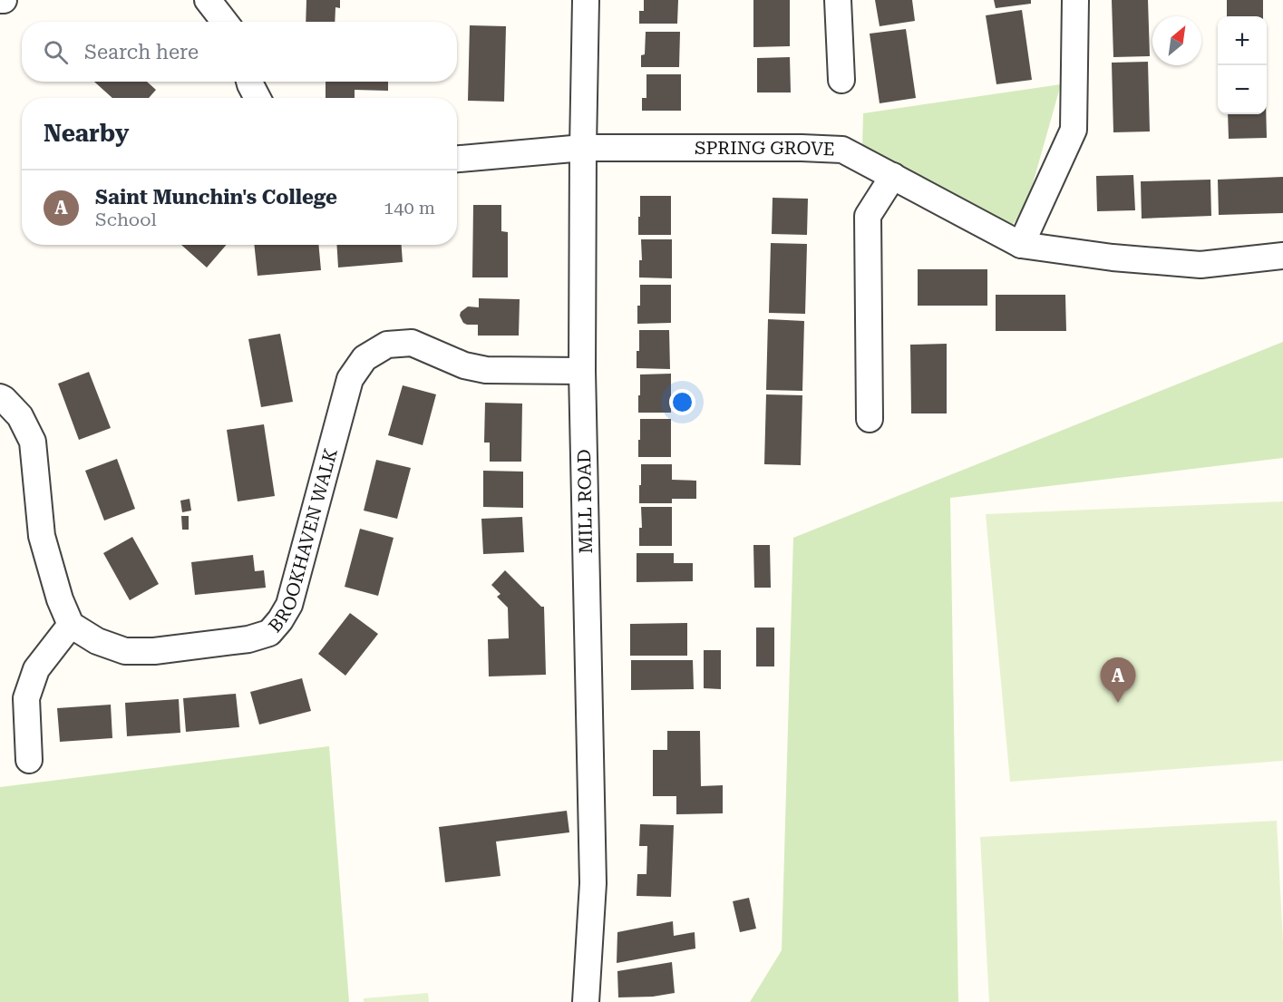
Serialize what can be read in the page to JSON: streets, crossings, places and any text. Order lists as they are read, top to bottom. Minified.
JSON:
{"streets":{"street":["SPRING GROVE","MILL ROAD","BROOKHAVEN WALK"]},"crossings":[["SPRING GROVE","MILL ROAD"],["MILL ROAD","BROOKHAVEN WALK"]],"north":"top right","page":{"map_buttons":["+","−"],"search":"Search here","heading":"Nearby","list":[{"mark":"A","name":"Saint Munchin's College","note":"School","value":"140 m"}],"pins":"A"}}
